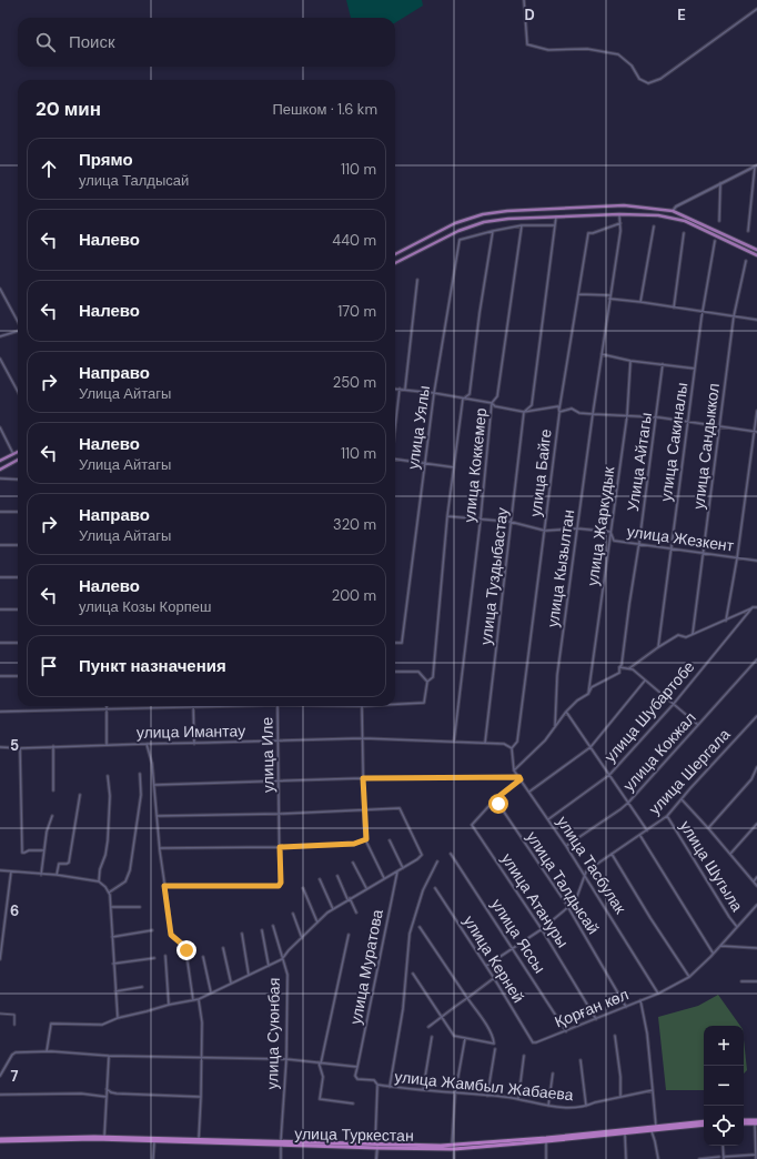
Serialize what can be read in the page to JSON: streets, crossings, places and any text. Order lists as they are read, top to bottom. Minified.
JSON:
{"streets":{"highway":["улица Туркестан"],"street":["улица Уялы","улица Сакиналы","улица Сандыккол","Улица Айтагы","улица Коккемер","улица Байге","улица Жаркудык","улица Жезкент","улица Кызылтан","улица Туздыбастау","улица Шубартобе","улица Имантау","улица Кокжал","улица Иле","улица Шергала","улица Тасбулак","улица Шугыла","улица Талдысай","улица Атануры","улица Яссы","улица Керней","улица Муратова","Қорған көл","улица Суюнбая","улица Жамбыл Жабаева"]},"crossings":[["улица Сакиналы","улица Жезкент"],["улица Сандыккол","улица Жезкент"],["Улица Айтагы","улица Жезкент"],["улица Коккемер","улица Жезкент"],["улица Коккемер","улица Имантау"],["улица Байге","улица Жезкент"],["улица Байге","улица Кызылтан"],["улица Байге","улица Имантау"],["улица Жаркудык","улица Жезкент"],["улица Жезкент","улица Кызылтан"],["улица Жезкент","улица Туздыбастау"],["улица Туздыбастау","улица Имантау"],["улица Шубартобе","улица Тасбулак"],["улица Имантау","улица Иле"],["улица Кокжал","улица Тасбулак"],["улица Шергала","улица Тасбулак"],["улица Шергала","улица Шугыла"],["улица Шергала","улица Талдысай"],["улица Шергала","улица Атануры"],["улица Шергала","улица Яссы"],["улица Шергала","улица Керней"],["улица Тасбулак","Қорған көл"],["улица Шугыла","Қорған көл"],["улица Талдысай","улица Атануры"],["улица Талдысай","Қорған көл"],["улица Атануры","Қорған көл"],["улица Яссы","Қорған көл"],["улица Керней","Қорған көл"],["улица Муратова","улица Жамбыл Жабаева"],["улица Суюнбая","улица Туркестан"]],"page":{"search":"Поиск","heading":["20 мин","Пешком · 1.6 km"],"list":[["Прямо","улица Талдысай","110 m"],["Налево","440 m"],["Налево","170 m"],["Направо","Улица Айтагы","250 m"],["Налево","Улица Айтагы","110 m"],["Направо","Улица Айтагы","320 m"],["Налево","улица Козы Корпеш","200 m"],"Пункт назначения"],"map_buttons":["+","−"]},"grid":{"columns":["D","E"],"rows":["5","6","7"]}}
